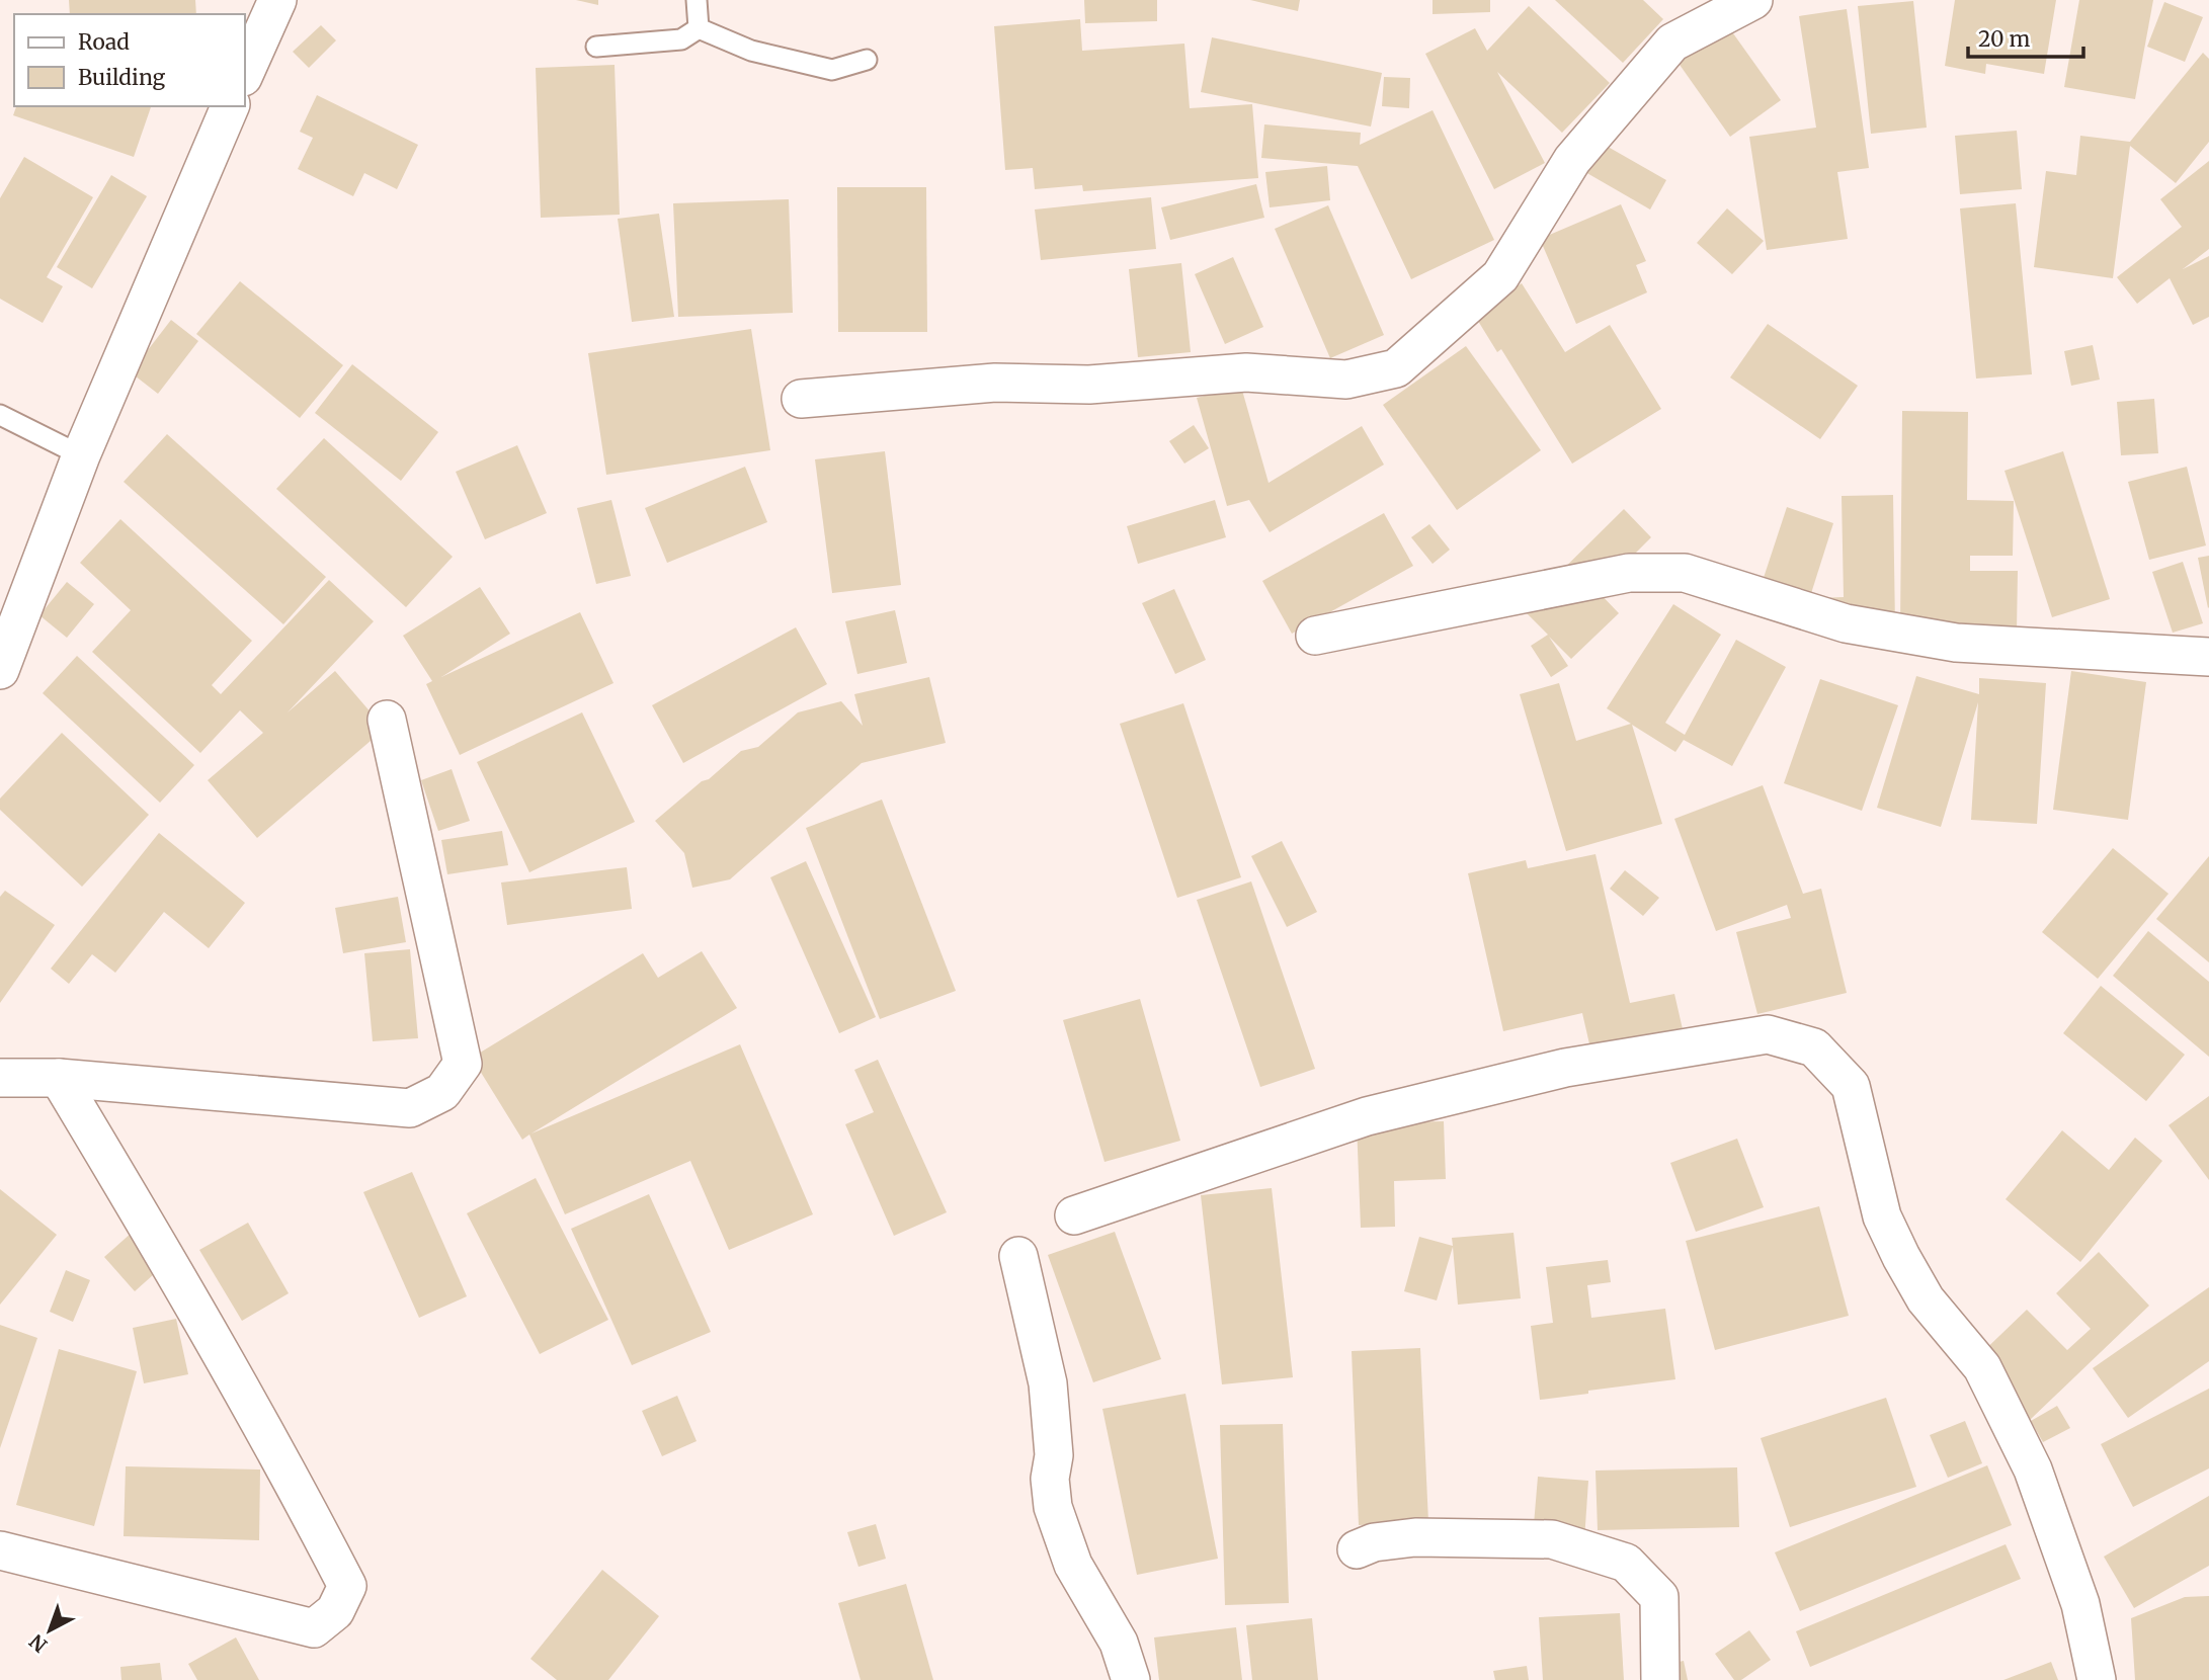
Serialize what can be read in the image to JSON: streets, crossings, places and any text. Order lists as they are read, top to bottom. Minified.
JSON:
{"legend":["Road","Building"],"scale_bar":"20 m","north":"bottom left"}
